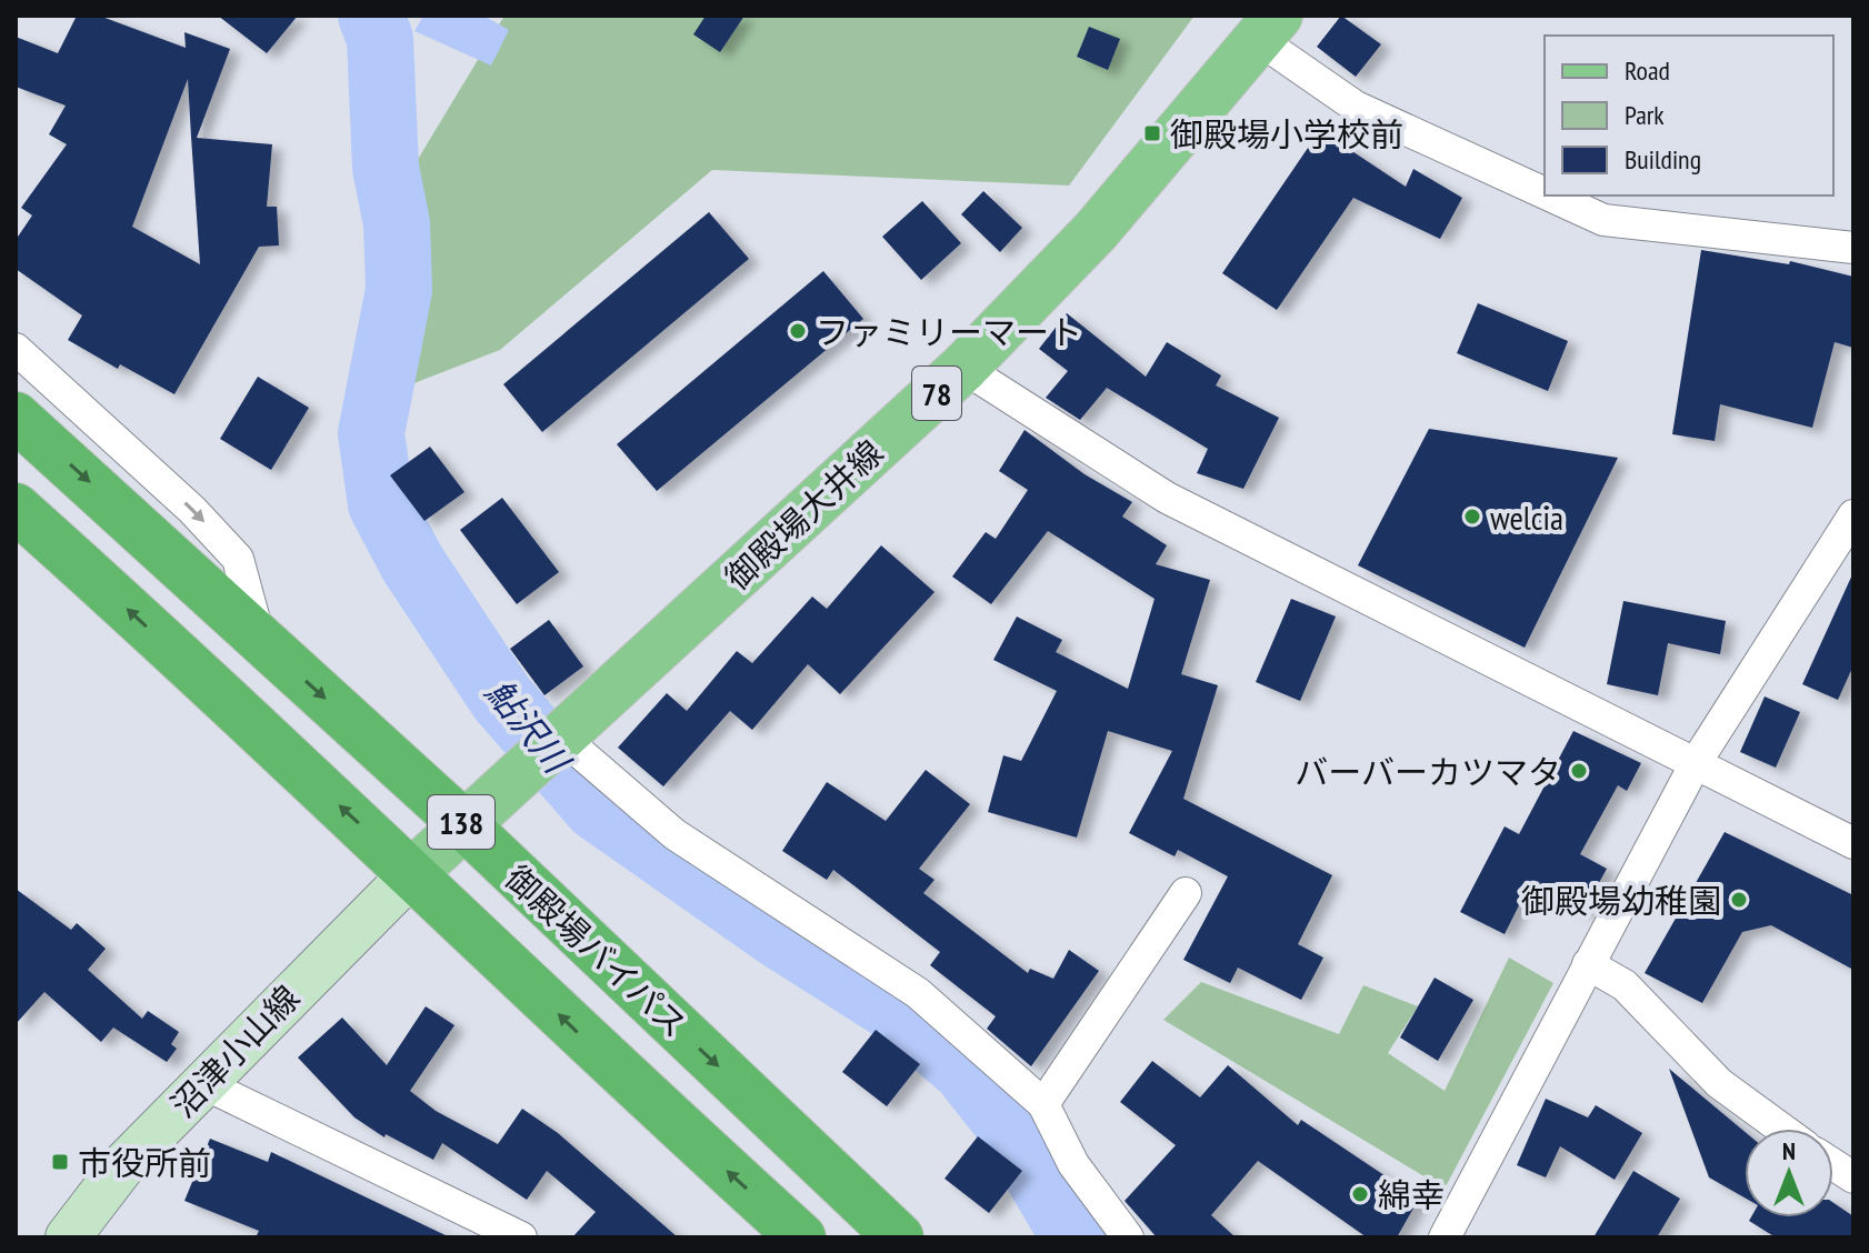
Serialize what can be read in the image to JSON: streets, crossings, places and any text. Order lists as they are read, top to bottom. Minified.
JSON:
{"streets":{"highway":["138","御殿場バイパス"],"main road":["78","御殿場大井線","沼津小山線"]},"crossings":[["御殿場大井線","御殿場バイパス"],["御殿場大井線","沼津小山線"],["御殿場バイパス","沼津小山線"]],"water":["鮎沢川"],"places":{"transit":["御殿場小学校前","市役所前"],"other":["ファミリーマート","welcia","バーバーカツマタ","御殿場幼稚園","綿幸"]},"legend":["Road","Park","Building"],"north":"top"}
